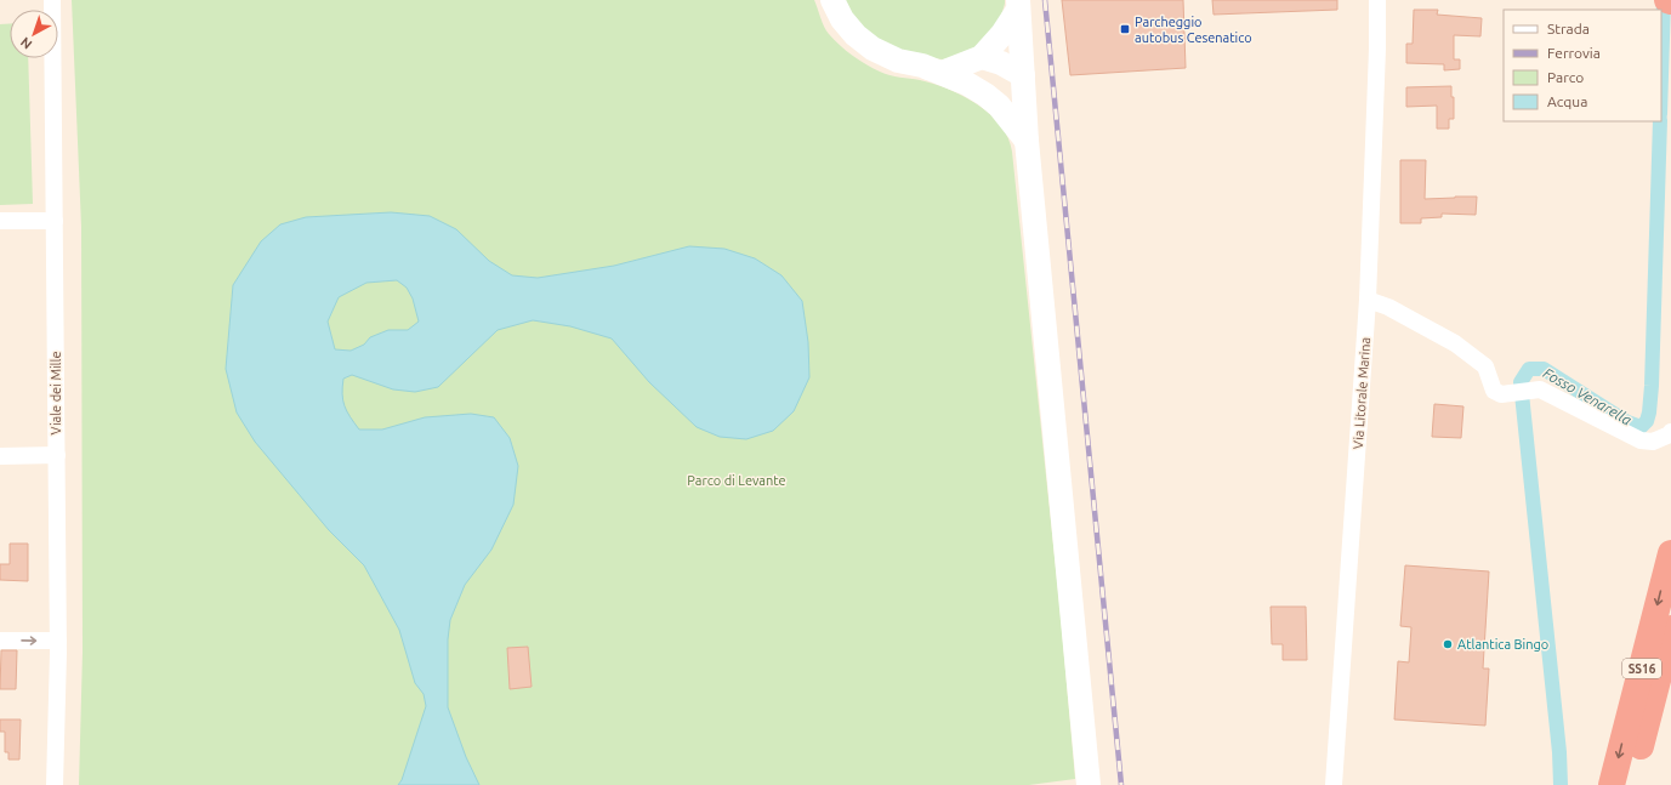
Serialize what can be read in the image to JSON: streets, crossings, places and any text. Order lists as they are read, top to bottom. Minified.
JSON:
{"streets":{"highway":["SS16"],"street":["Viale dei Mille","Via Litorale Marina"]},"water":["Fosso Venarella"],"parks":["Parco di Levante"],"places":{"transit":["Parcheggio autobus Cesenatico"],"other":["Atlantica Bingo"]},"legend":["Strada","Ferrovia","Parco","Acqua"],"north":"bottom left"}
